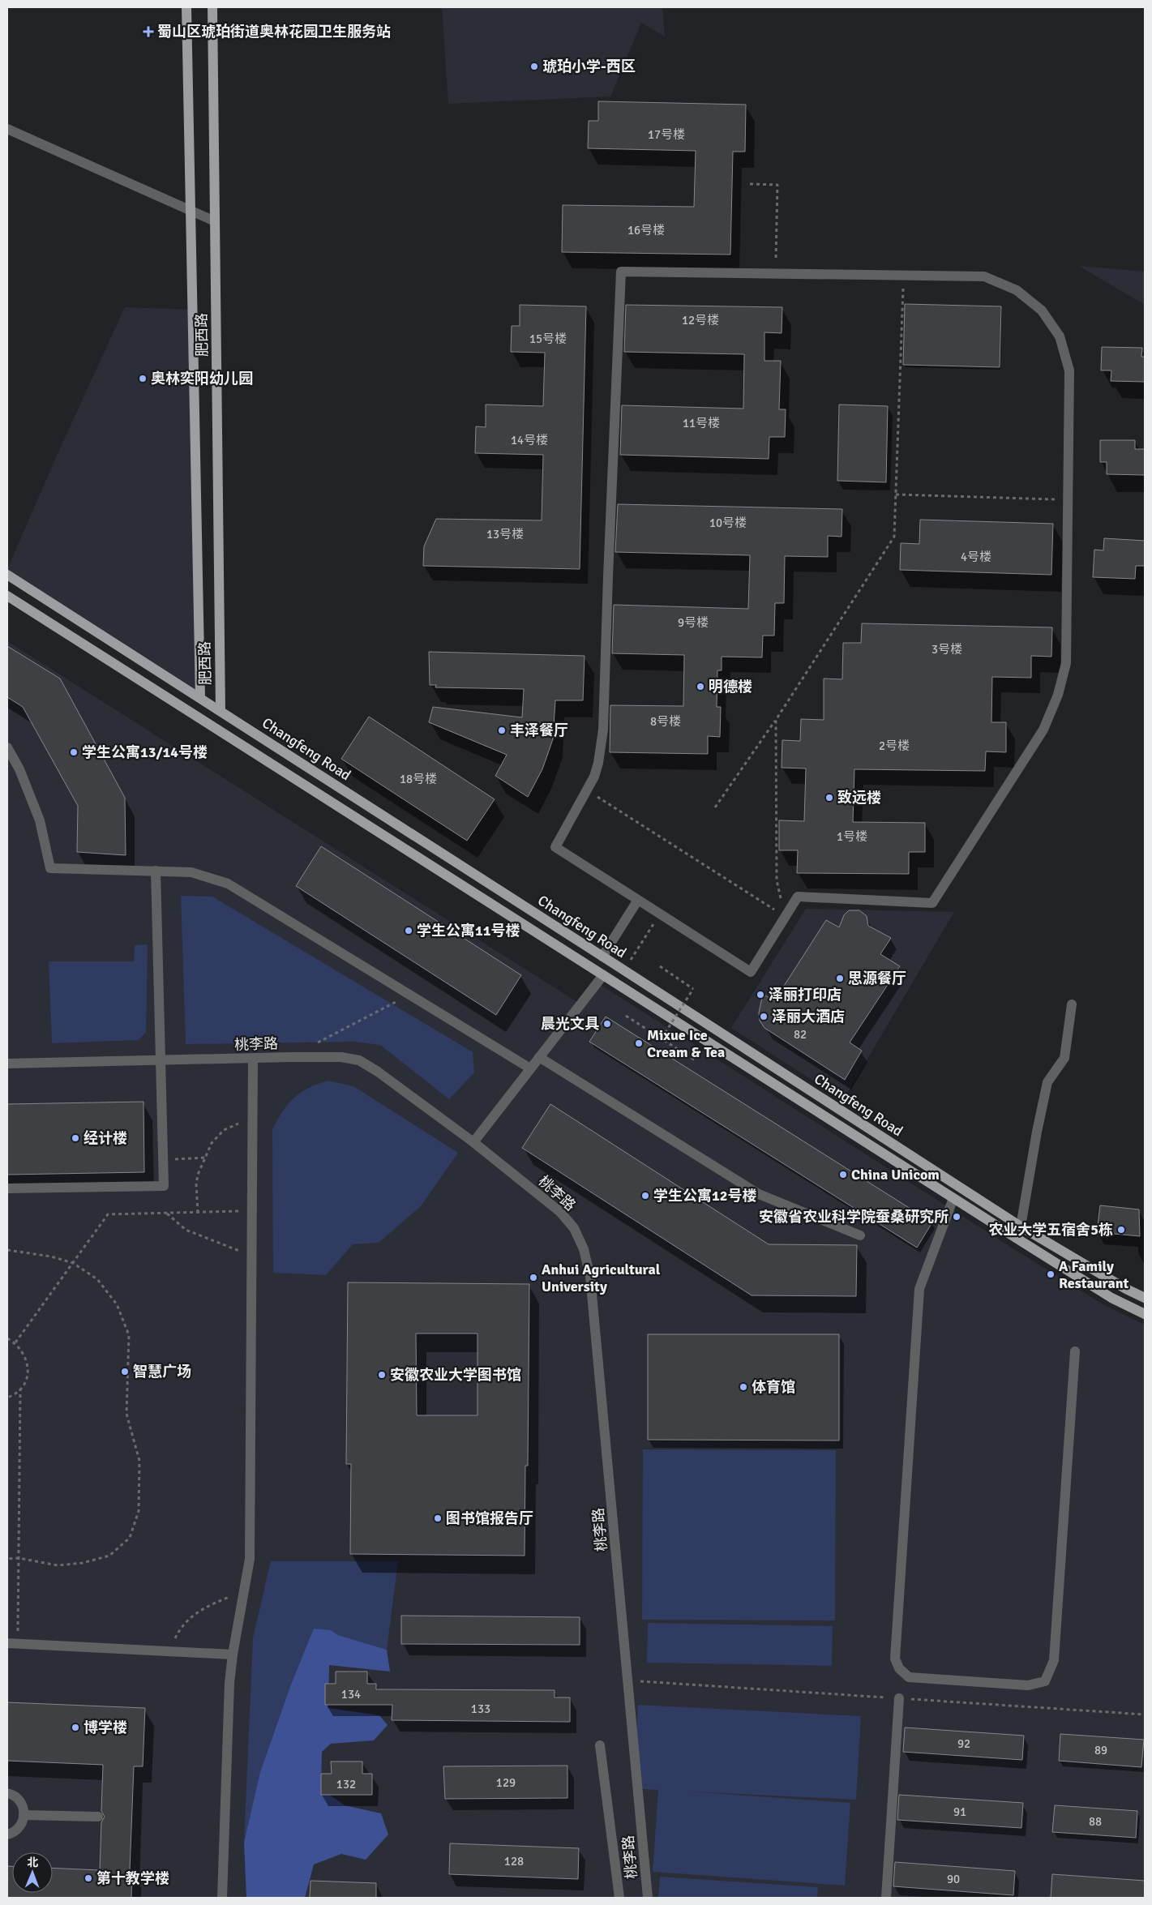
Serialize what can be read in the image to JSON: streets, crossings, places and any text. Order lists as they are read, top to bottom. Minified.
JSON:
{"streets":{"main road":["肥西路","Changfeng Road"],"street":["桃李路"]},"crossings":[["肥西路","Changfeng Road"]],"places":{"health":["蜀山区琥珀街道奥林花园卫生服务站"],"other":["琥珀小学-西区","奥林奕阳幼儿园","明德楼","丰泽餐厅","学生公寓13/14号楼","致远楼","学生公寓11号楼","思源餐厅","泽丽打印店","泽丽大酒店","晨光文具","Mixue Ice Cream & Tea","经计楼","China Unicom","学生公寓12号楼","安徽省农业科学院蚕桑研究所","农业大学五宿舍5栋","A Family Restaurant","Anhui Agricultural University","智慧广场","安徽农业大学图书馆","体育馆","图书馆报告厅","博学楼","第十教学楼"]},"house_numbers":["17号楼","16号楼","12号楼","15号楼","11号楼","14号楼","10号楼","13号楼","4号楼","9号楼","3号楼","8号楼","2号楼","18号楼","1号楼","82","134","133","92","89","129","132","91","88","128","90"],"north":"top"}
